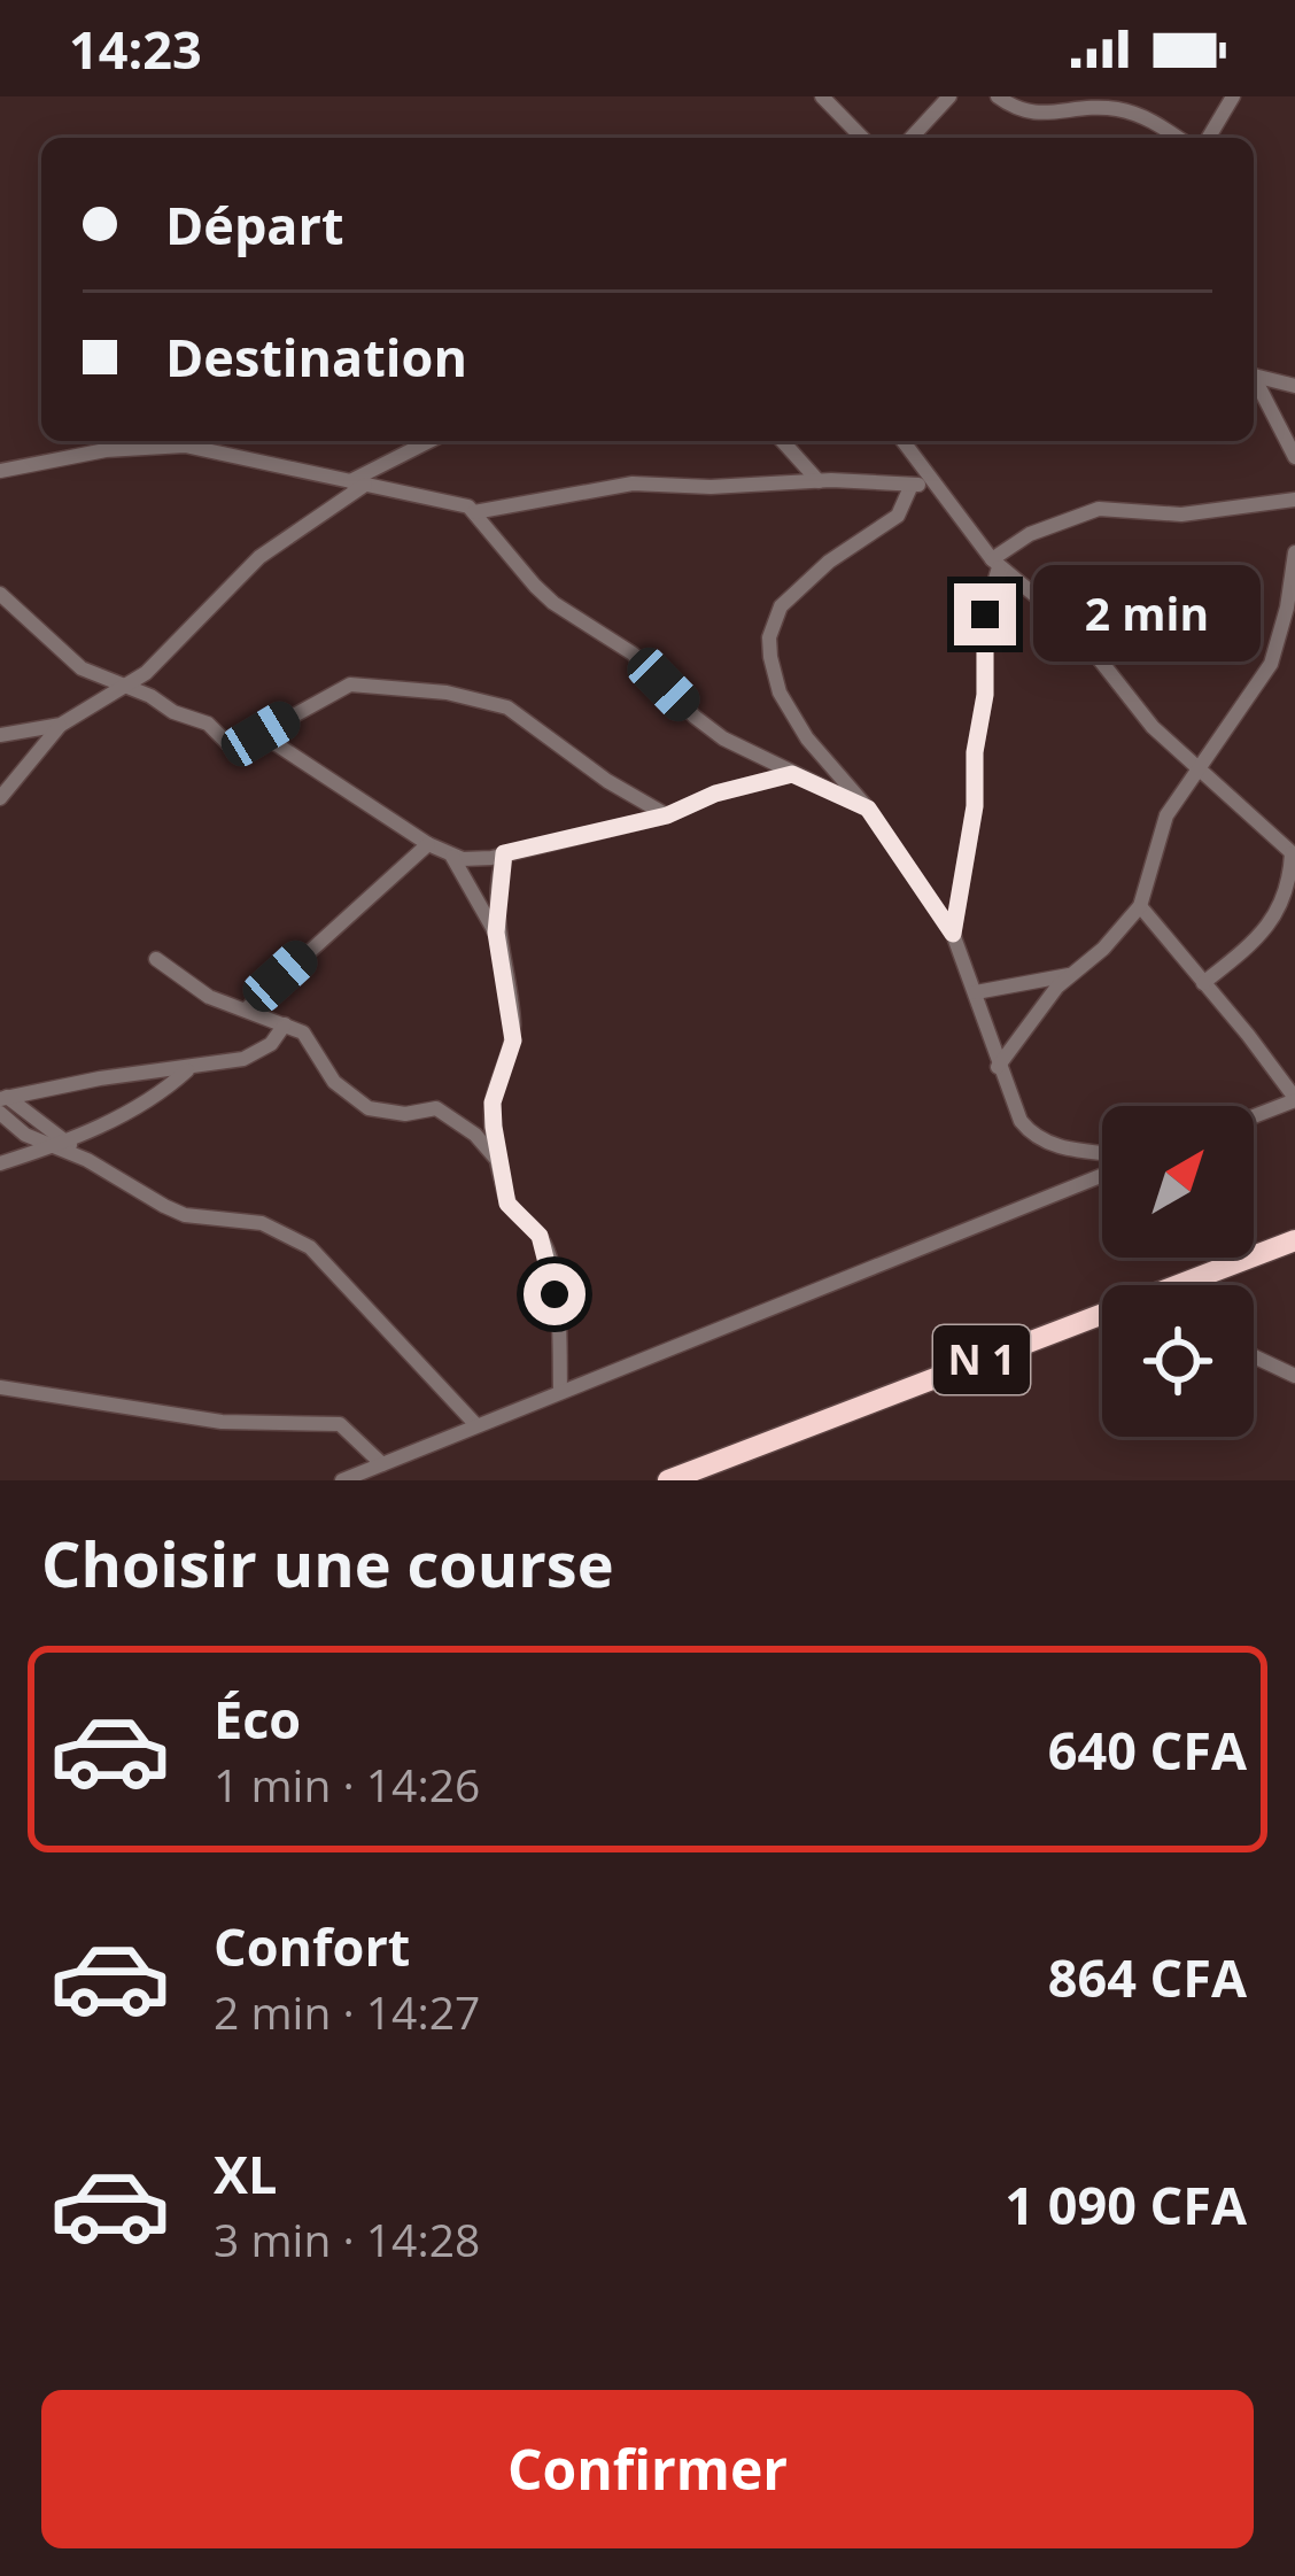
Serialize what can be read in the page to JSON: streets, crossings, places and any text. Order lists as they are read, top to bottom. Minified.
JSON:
{"streets":{"highway":["N 1"]},"north":"top right","page":{"status":"14:23","banner":["Départ","Destination"],"bubble":"2 min","heading":"Choisir une course","list":[{"name":"Éco","note":"1 min · 14:26","value":"640 CFA"},{"name":"Confort","note":"2 min · 14:27","value":"864 CFA"},{"name":"XL","note":"3 min · 14:28","value":"1 090 CFA"}],"buttons":"Confirmer"}}
